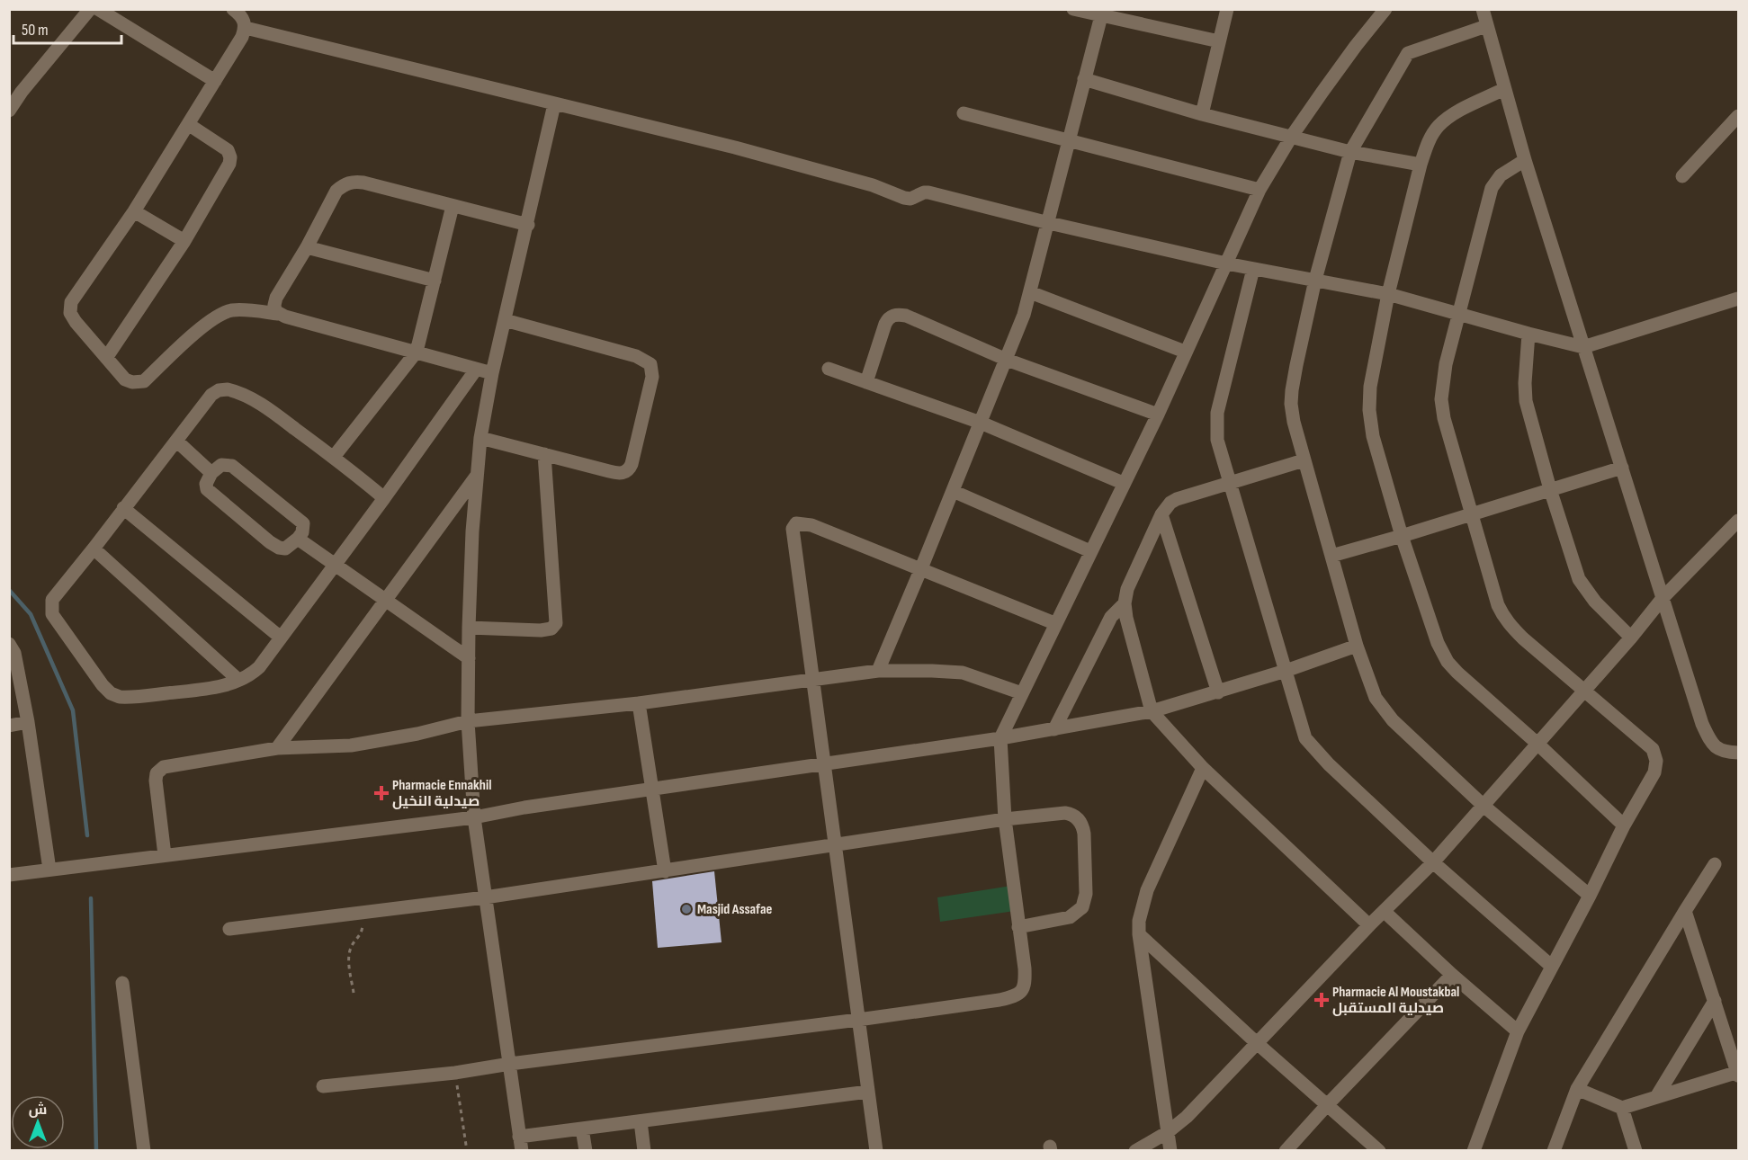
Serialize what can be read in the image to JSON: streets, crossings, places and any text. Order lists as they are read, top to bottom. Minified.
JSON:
{"places":{"health":["Pharmacie Ennakhil صيدلية النخيل","Pharmacie Al Moustakbal صيدلية المستقبل"],"other":["Masjid Assafae"]},"scale_bar":"50 m","north":"top"}
